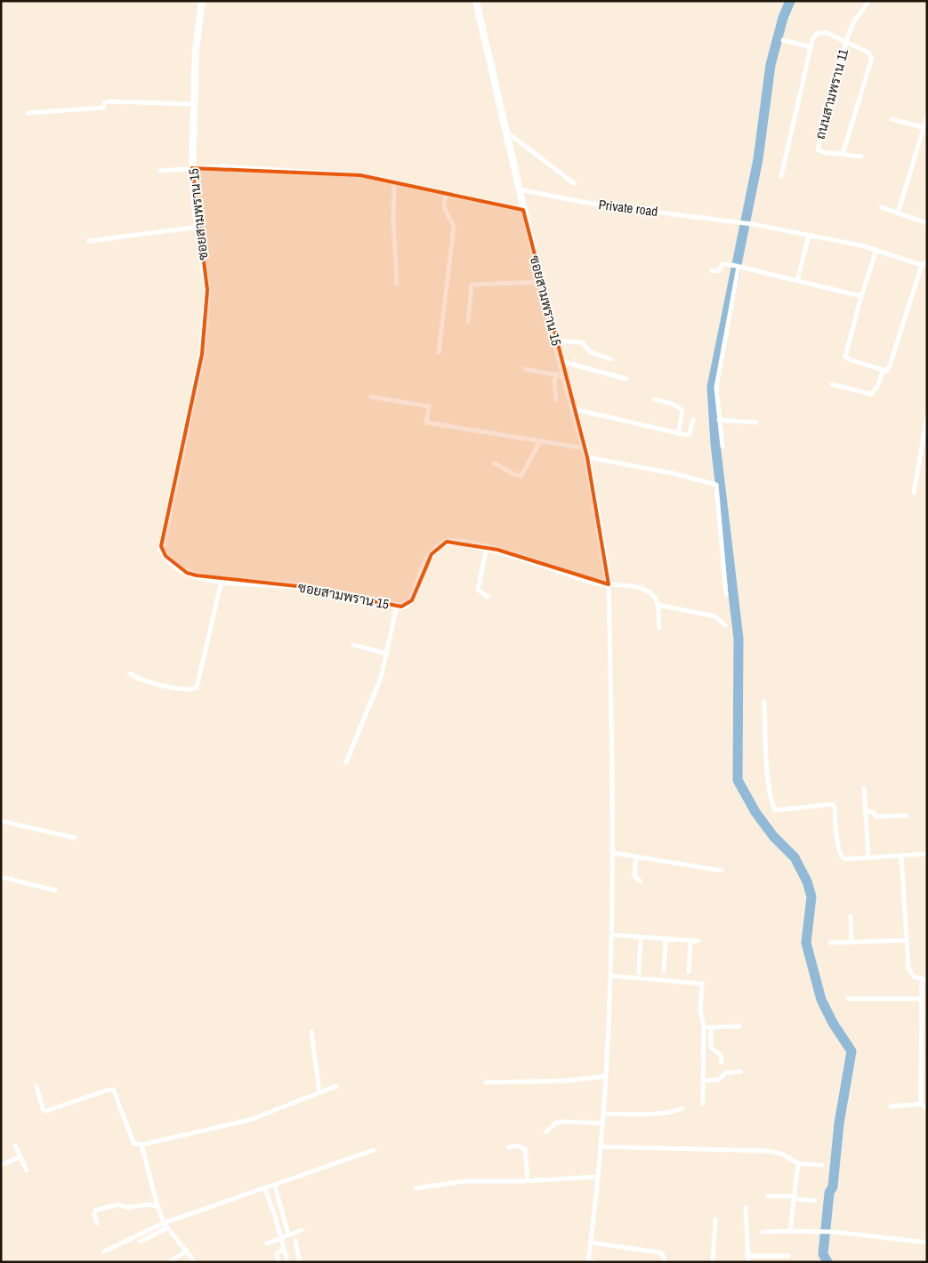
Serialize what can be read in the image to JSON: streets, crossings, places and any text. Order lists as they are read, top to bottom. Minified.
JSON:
{"streets":{"street":["ถนนสามพราน 11","Private road","ซอยสามพราน 15"]},"crossings":[["Private road","ซอยสามพราน 15"]]}
